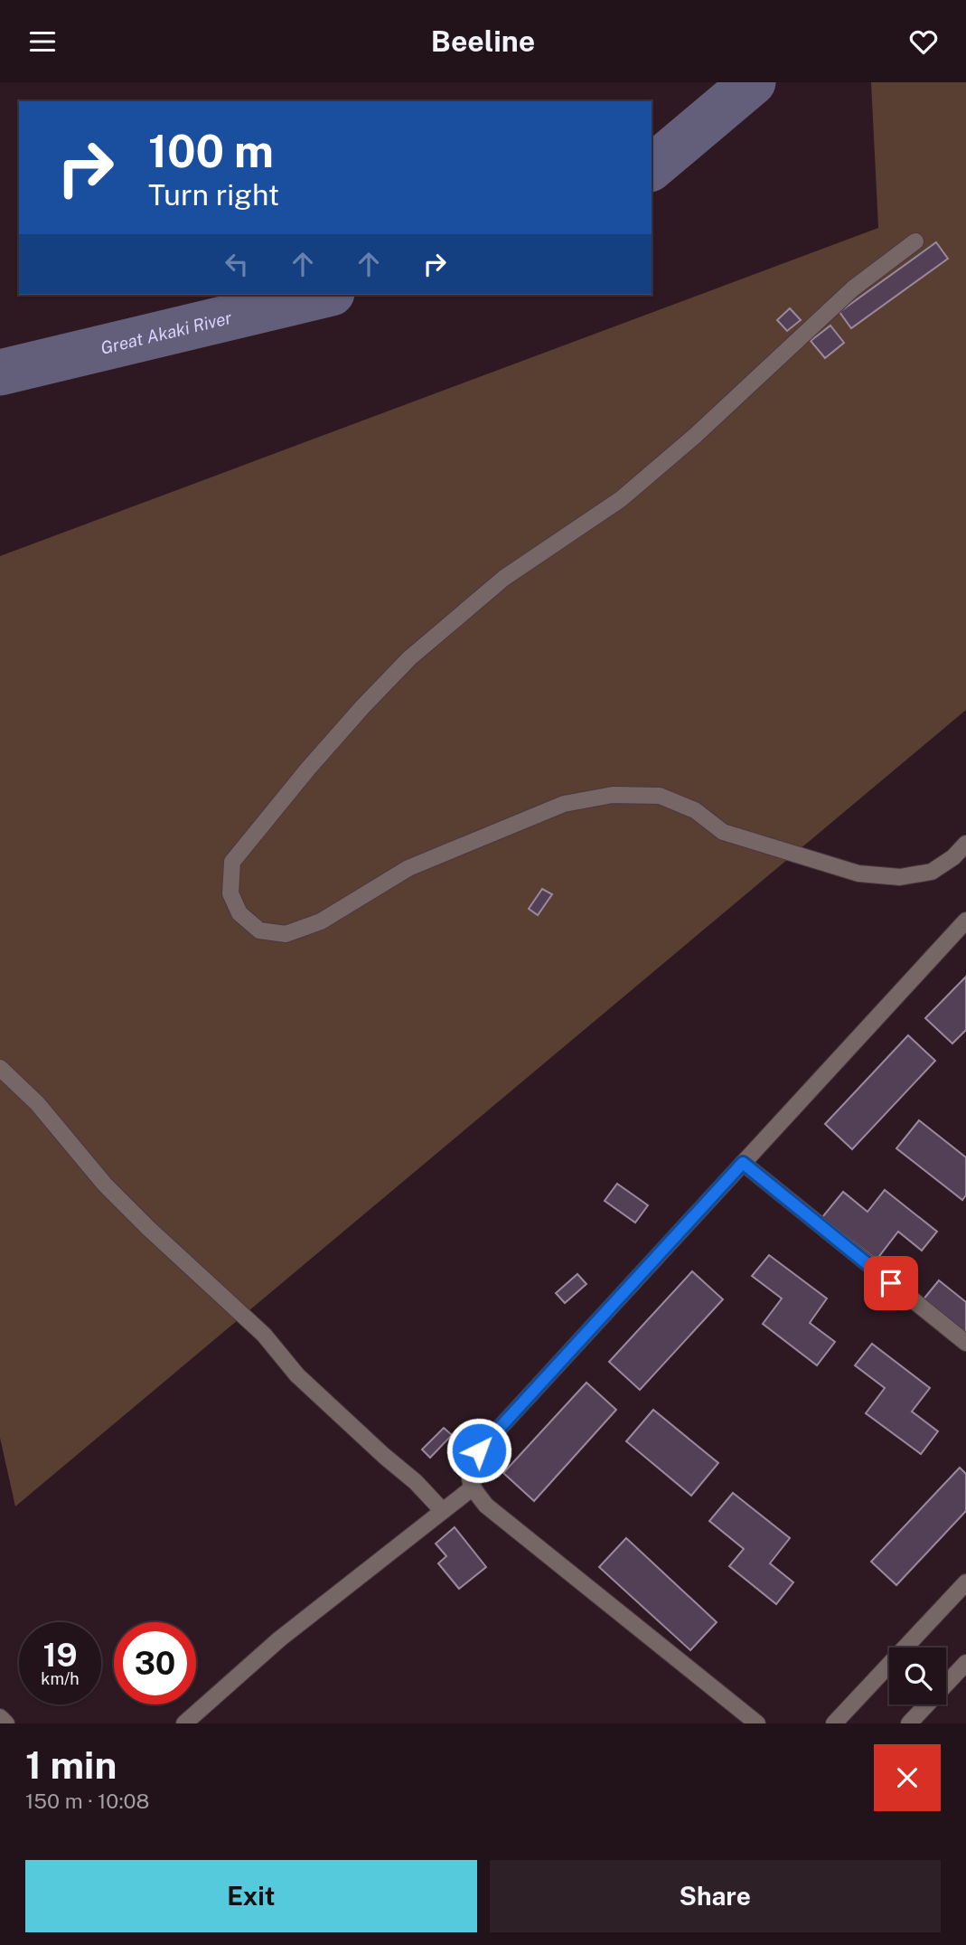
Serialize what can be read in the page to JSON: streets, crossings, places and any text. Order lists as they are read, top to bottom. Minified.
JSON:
{"water":["Great Akaki River"],"page":{"header":"Beeline","turn":["100 m","Turn right"],"speed":"19 km/h","limit":"30","heading":["1 min","150 m · 10:08"],"buttons":["Exit","Share"]}}
